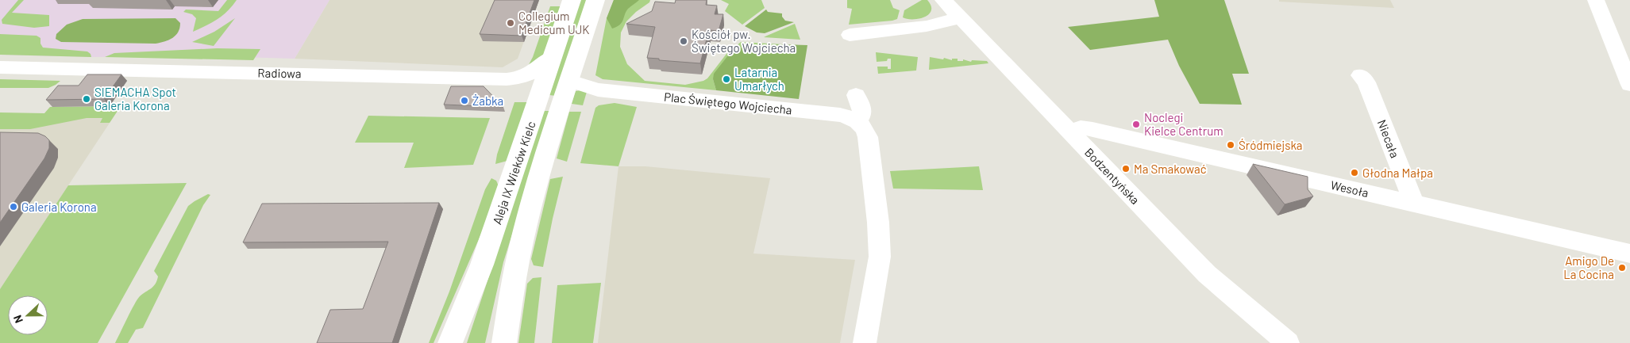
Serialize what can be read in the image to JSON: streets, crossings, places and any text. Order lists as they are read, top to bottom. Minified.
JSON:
{"streets":{"main road":["Aleja IX Wieków Kielc"],"street":["Radiowa","Plac Świętego Wojciecha","Niecała","Bodzentyńska","Wesoła"]},"crossings":[["Radiowa","Aleja IX Wieków Kielc"],["Plac Świętego Wojciecha","Aleja IX Wieków Kielc"],["Niecała","Wesoła"],["Bodzentyńska","Wesoła"]],"places":["Collegium Medicum UJK","Kościół pw. Świętego Wojciecha","Latarnia Umarłych","SIEMACHA Spot Galeria Korona","Żabka","Noclegi Kielce Centrum","Śródmiejska","Ma Smakować","Głodna Małpa","Galeria Korona","Amigo De La Cocina"],"north":"left"}
